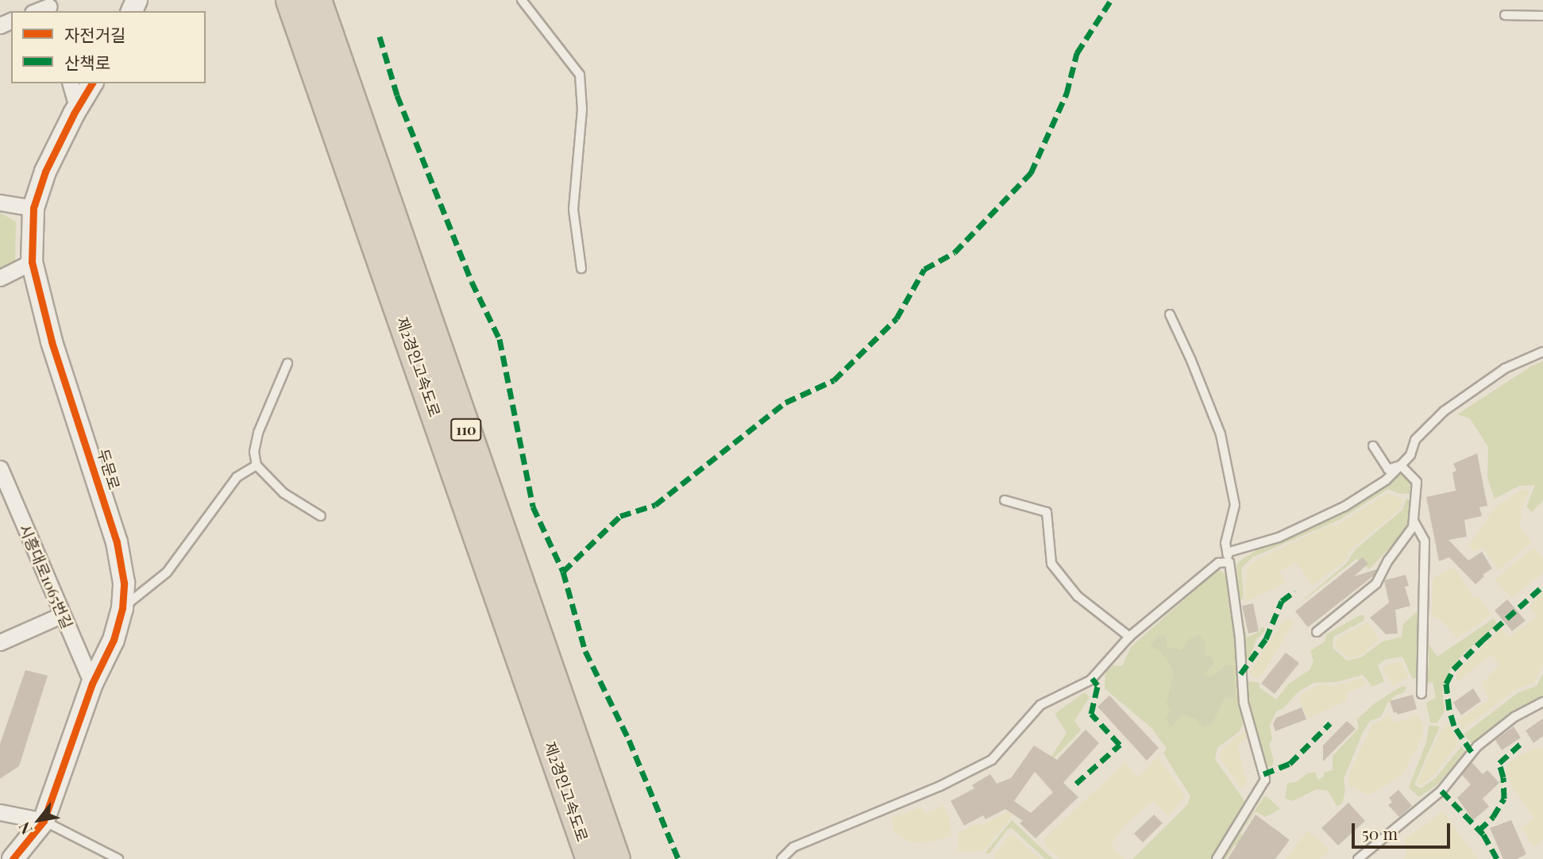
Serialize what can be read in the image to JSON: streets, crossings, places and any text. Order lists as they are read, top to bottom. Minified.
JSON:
{"streets":{"highway":["제2경인고속도로","110"],"street":["두문로","시흥대로1065번길"]},"crossings":[["두문로","시흥대로1065번길"]],"legend":["자전거길","산책로"],"scale_bar":"50 m","north":"bottom left"}
